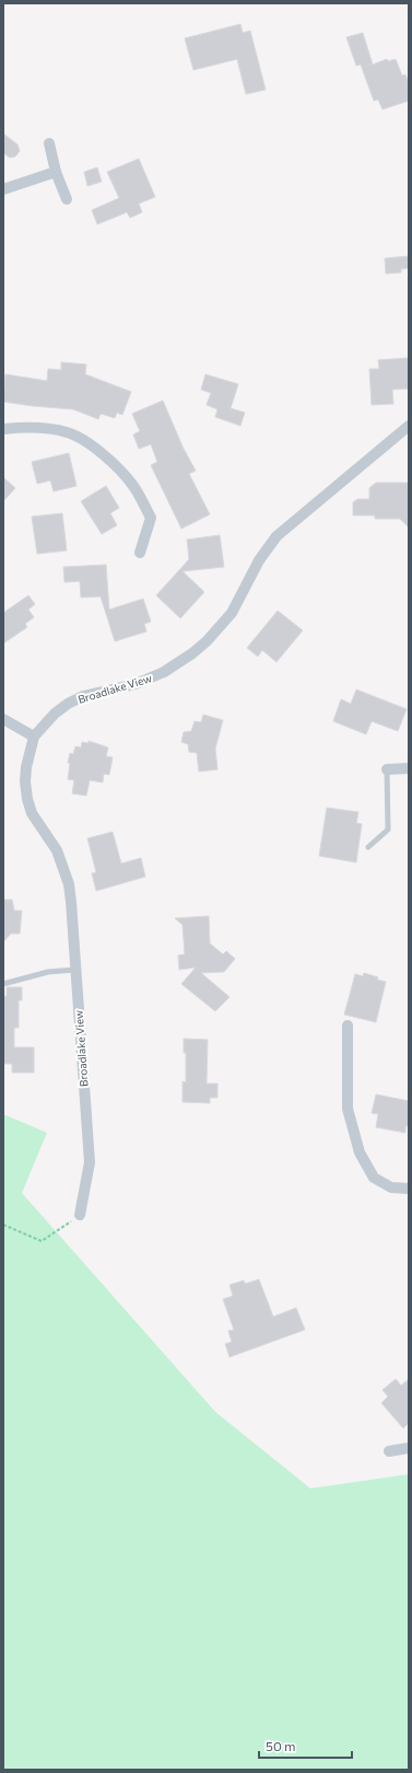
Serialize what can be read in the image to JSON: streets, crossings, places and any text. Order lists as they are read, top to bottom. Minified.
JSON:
{"streets":{"street":["Broadlake View"]},"scale_bar":"50 m"}
